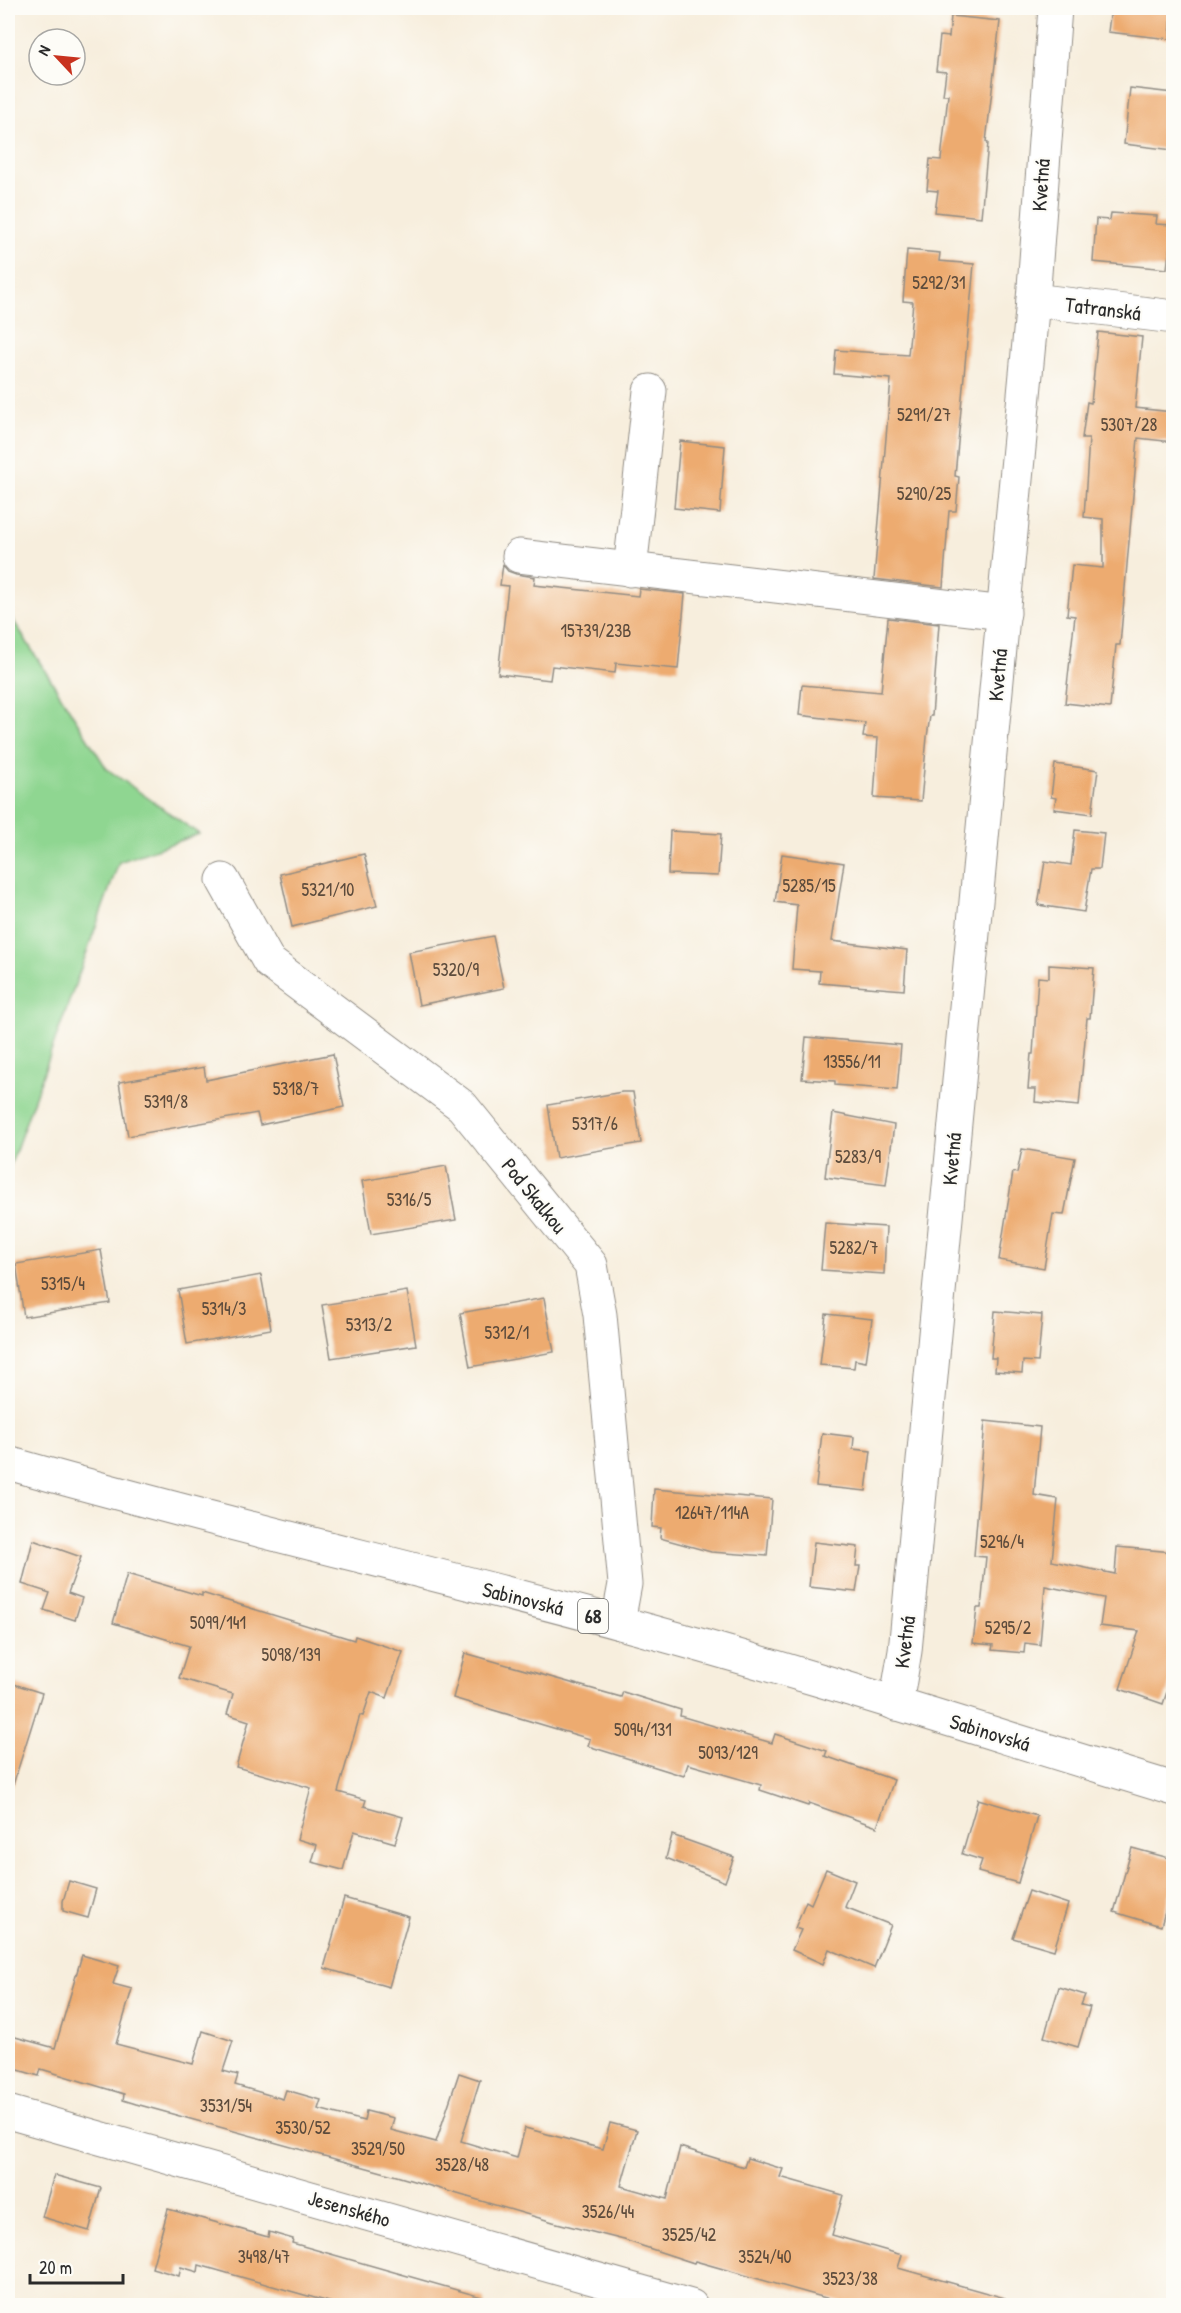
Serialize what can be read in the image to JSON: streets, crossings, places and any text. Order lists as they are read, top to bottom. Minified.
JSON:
{"streets":{"street":["Kvetná","Tatranská","Pod Skalkou","Sabinovská","68","Jesenského"]},"crossings":[["Kvetná","Tatranská"],["Kvetná","Sabinovská"],["Pod Skalkou","Sabinovská"]],"house_numbers":["5292/31","5291/27","5307/28","5290/25","15739/23B","5285/15","5321/10","5320/9","13556/11","5318/7","5319/8","5317/6","5283/9","5316/5","5282/7","5315/4","5314/3","5313/2","5312/1","12647/114A","5296/4","5099/141","5295/2","5098/139","5094/131","5093/129","3531/54","3530/52","3529/50","3528/48","3526/44","3525/42","3498/47","3524/40","3523/38"],"scale_bar":"20 m","north":"top left"}
